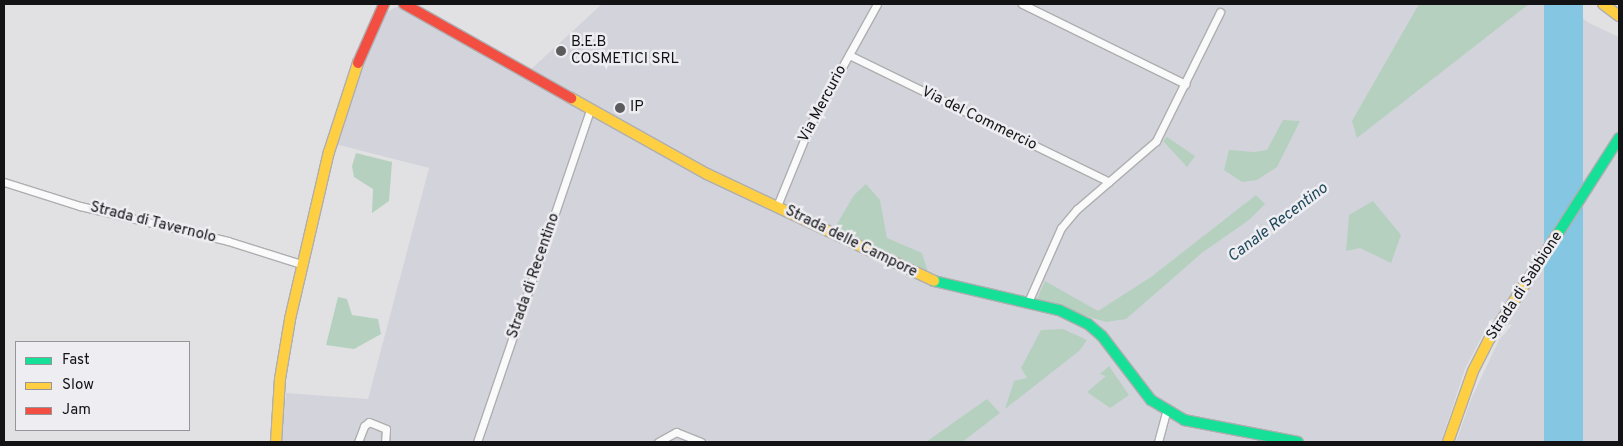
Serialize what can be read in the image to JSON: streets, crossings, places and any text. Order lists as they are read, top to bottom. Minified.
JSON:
{"streets":{"street":["Via Mercurio","Via del Commercio","Strada di Tavernolo","Strada delle Campore","Strada di Recentino","Strada di Sabbione"]},"crossings":[["Via Mercurio","Via del Commercio"],["Via Mercurio","Strada delle Campore"],["Strada delle Campore","Strada di Recentino"]],"water":["Canale Recentino"],"places":["B.E.B COSMETICI SRL","IP"],"legend":["Fast","Slow","Jam"]}
